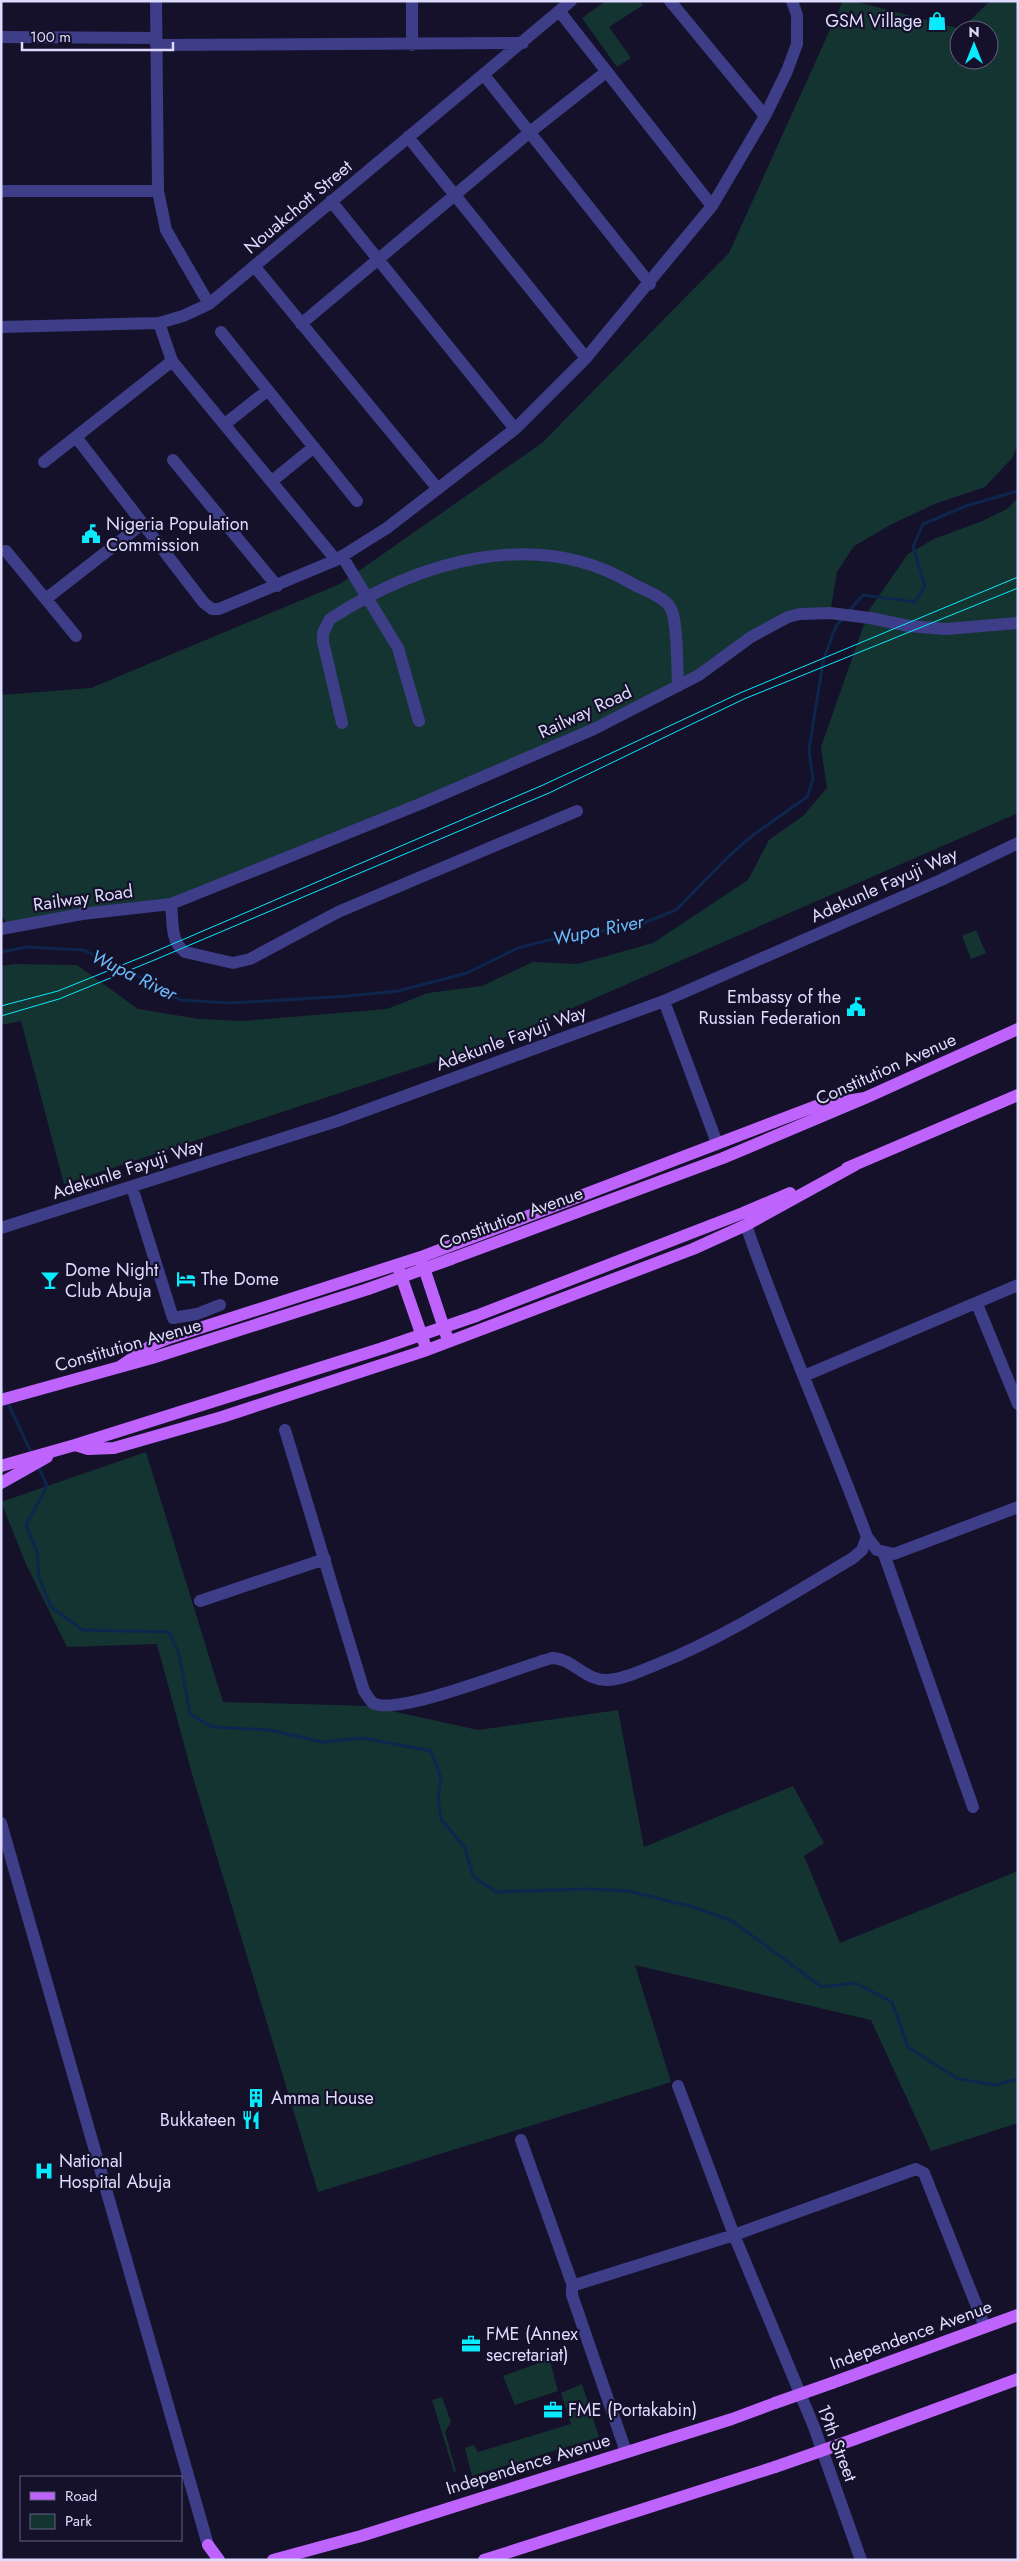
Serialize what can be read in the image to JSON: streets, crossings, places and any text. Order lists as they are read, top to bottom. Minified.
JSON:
{"streets":{"main road":["Constitution Avenue","Independence Avenue"],"street":["Nouakchott Street","Railway Road","Adekunle Fayuji Way","19th Street"]},"water":["Wupa River"],"places":{"shop":["GSM Village"],"public building":["Nigeria Population Commission","Embassy of the Russian Federation"],"hotel":["The Dome"],"bar":["Dome Night Club Abuja"],"building":["Amma House"],"restaurant":["Bukkateen"],"hospital":["National Hospital Abuja"],"office":["FME (Annex secretariat)","FME (Portakabin)"]},"legend":["Road","Park"],"scale_bar":"100 m","north":"top"}
